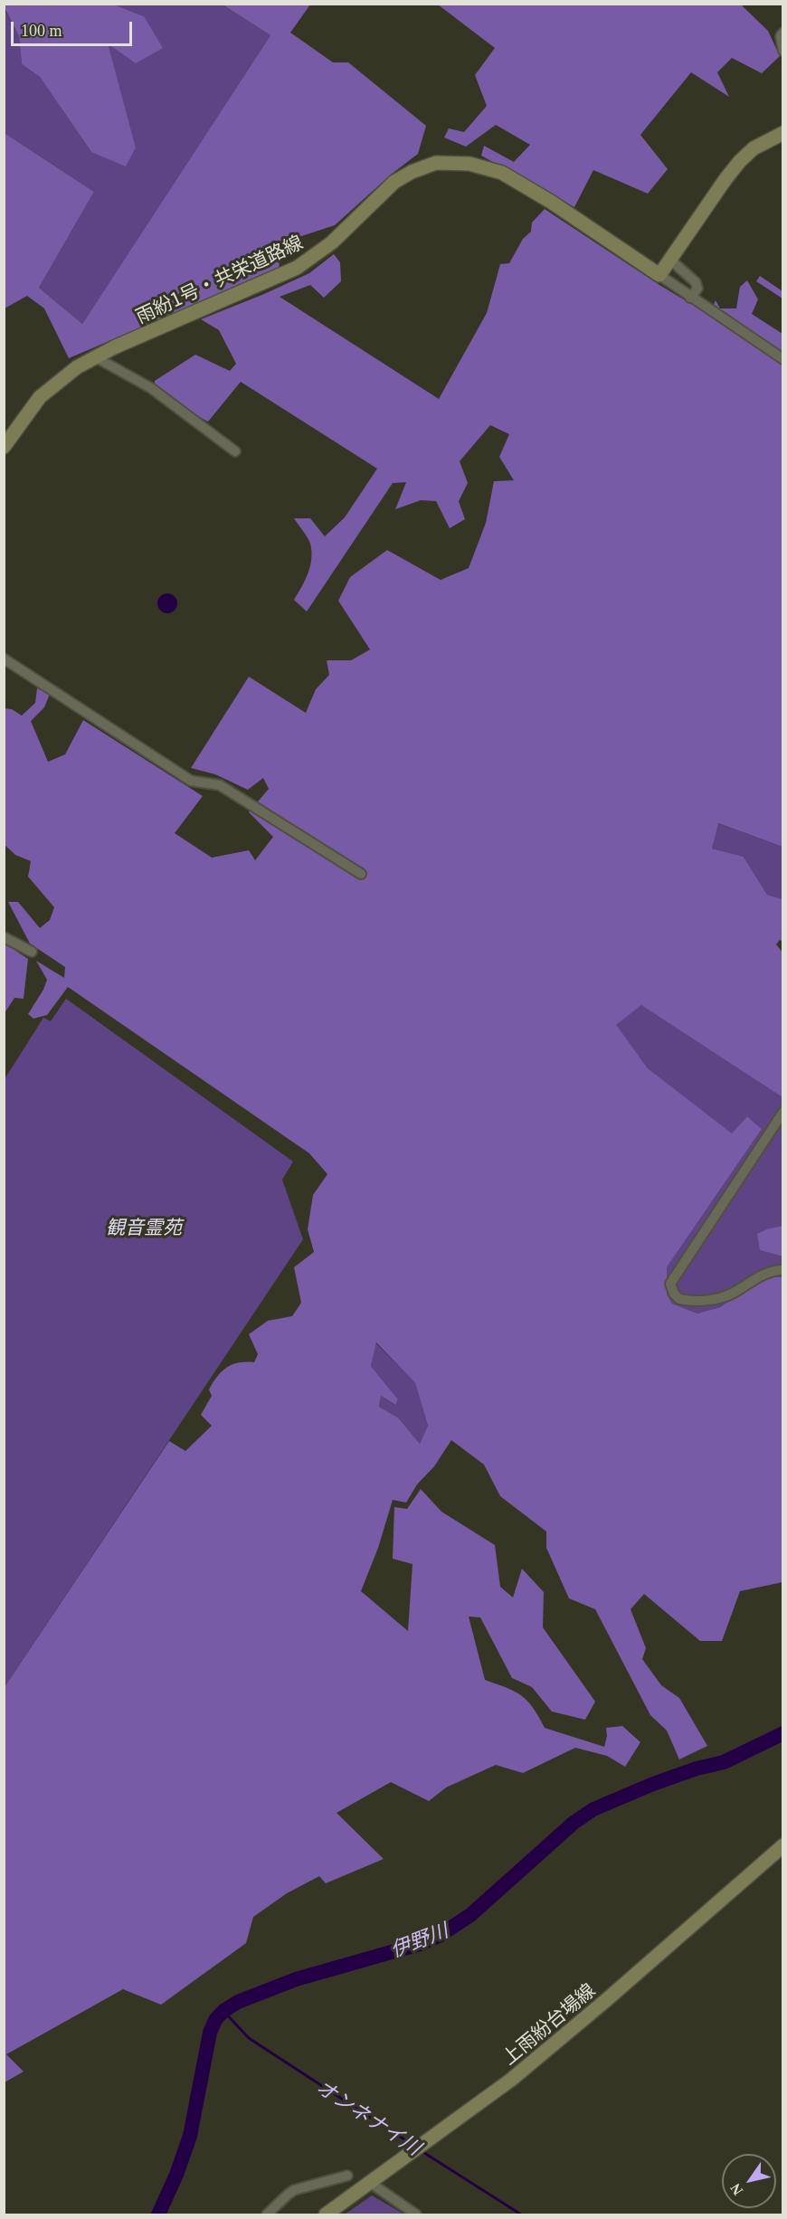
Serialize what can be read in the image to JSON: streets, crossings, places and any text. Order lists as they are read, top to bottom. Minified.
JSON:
{"streets":{"street":["雨紛1号・共栄道路線","上雨紛台場線"]},"water":["伊野川","オンネナイ川"],"parks":["観音霊苑"],"scale_bar":"100 m","north":"bottom left"}
